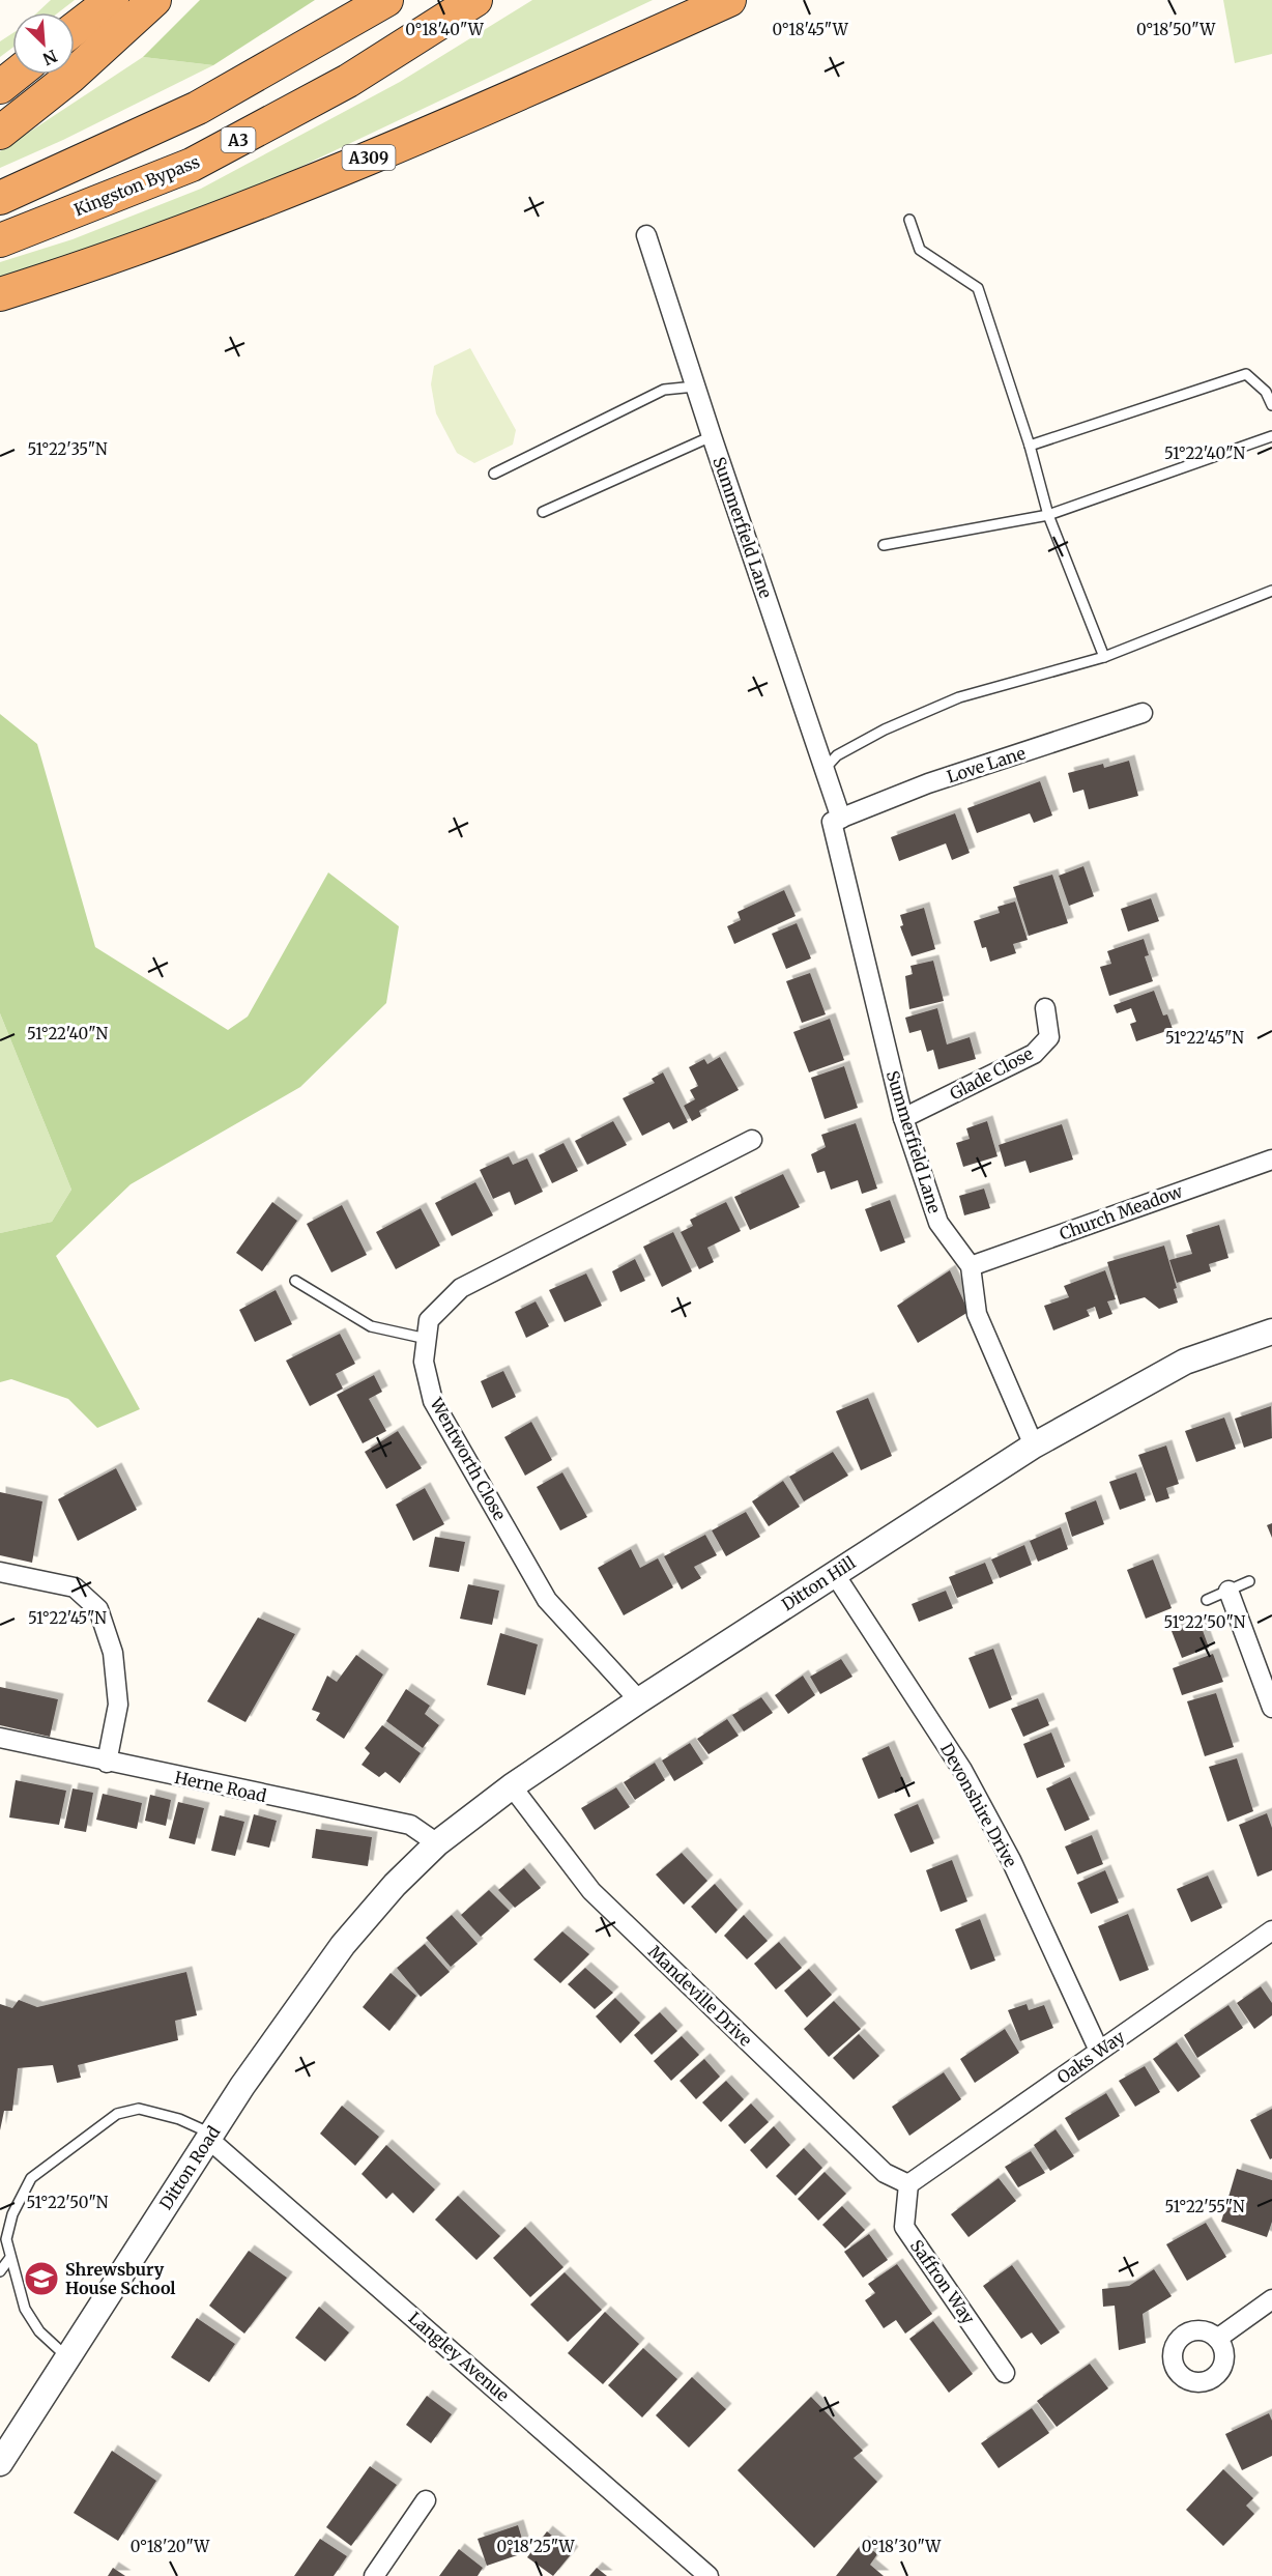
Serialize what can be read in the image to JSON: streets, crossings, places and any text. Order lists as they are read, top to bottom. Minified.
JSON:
{"streets":{"highway":["A3","A309","Kingston Bypass"],"street":["Summerfield Lane","Love Lane","Glade Close","Church Meadow","Wentworth Close","Ditton Hill","Herne Road","Devonshire Drive","Mandeville Drive","Oaks Way","Ditton Road","Saffron Way","Langley Avenue"]},"crossings":[["Summerfield Lane","Love Lane"],["Summerfield Lane","Glade Close"],["Summerfield Lane","Church Meadow"],["Summerfield Lane","Ditton Hill"],["Wentworth Close","Ditton Hill"],["Ditton Hill","Herne Road"],["Ditton Hill","Devonshire Drive"],["Ditton Hill","Mandeville Drive"],["Ditton Hill","Ditton Road"],["Devonshire Drive","Oaks Way"],["Mandeville Drive","Oaks Way"],["Mandeville Drive","Saffron Way"],["Oaks Way","Saffron Way"],["Ditton Road","Langley Avenue"]],"places":{"school or university":["Shrewsbury House School"]},"north":"bottom right","coordinates":["0°18'40\"W","0°18'45\"W","0°18'50\"W","51°22'35\"N","51°22'40\"N","51°22'45\"N","51°22'50\"N","51°22'55\"N","0°18'20\"W","0°18'25\"W","0°18'30\"W"]}
